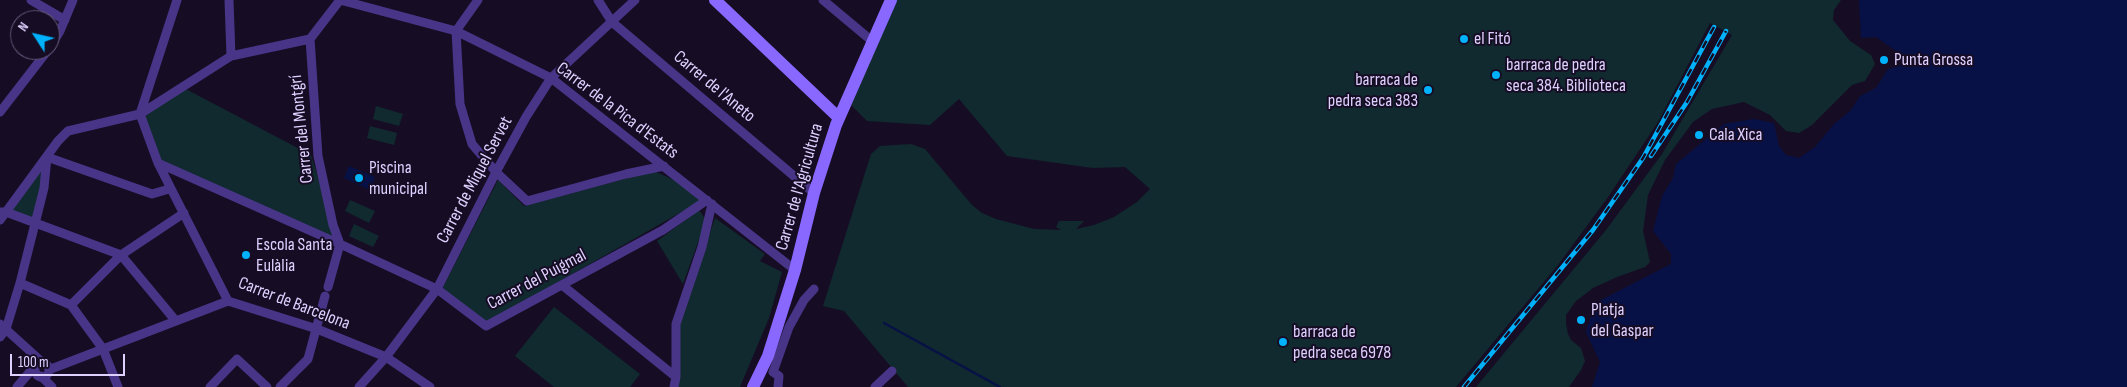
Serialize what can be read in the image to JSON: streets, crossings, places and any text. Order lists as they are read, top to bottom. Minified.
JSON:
{"streets":{"street":["Carrer de l'Aneto","Carrer de la Pica d'Estats","Carrer del Montgrí","Carrer de Miquel Servet","Carrer de l'Agricultura","Carrer del Puigmal","Carrer de Barcelona"]},"crossings":[["Carrer de l'Aneto","Carrer de Miquel Servet"],["Carrer de l'Aneto","Carrer de l'Agricultura"],["Carrer de la Pica d'Estats","Carrer de Miquel Servet"],["Carrer de la Pica d'Estats","Carrer de l'Agricultura"],["Carrer de la Pica d'Estats","Carrer del Puigmal"],["Carrer del Montgrí","Carrer del Puigmal"],["Carrer de Miquel Servet","Carrer del Puigmal"],["Carrer de Miquel Servet","Carrer de Barcelona"],["Carrer del Puigmal","Carrer de Barcelona"]],"places":["el Fitó","Punta Grossa","barraca de pedra seca 384. Biblioteca","barraca de pedra seca 383","Cala Xica","Piscina municipal","Escola Santa Eulàlia","Platja del Gaspar","barraca de pedra seca 6978"],"scale_bar":"100 m","north":"top left"}
